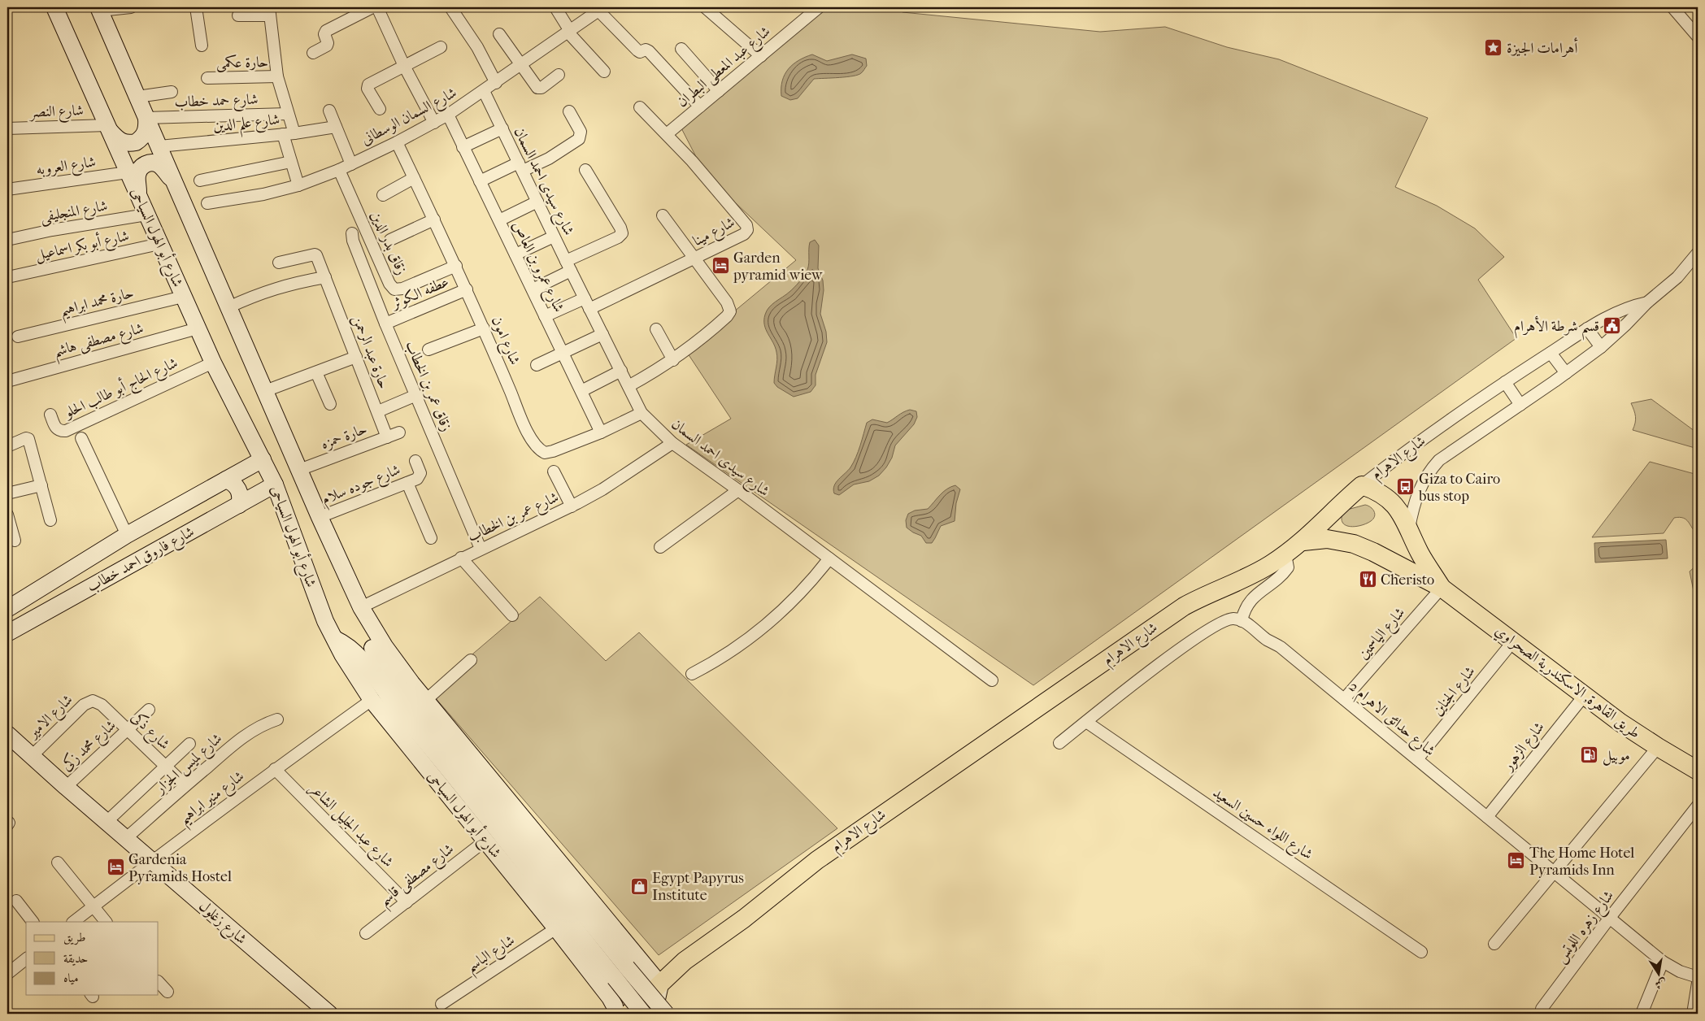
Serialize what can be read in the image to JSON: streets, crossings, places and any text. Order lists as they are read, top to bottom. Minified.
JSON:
{"streets":{"main road":["شارع أبو الهول السياحى","شارع الاهرام","شارع فاروق احمد خطاب","طريق القاهرة, الاسكندرية الصحراوي","شارع زغلول"],"street":["حارة عكمى","شارع عبد المعطى البطران","شارع حمد خطاب","شارع النصر","شارع السمان الوسطانى","شارع علم الدين","شارع العروبه","شارع سيدى احمد السمان","شارع المنجليفى","شارع مينا","زقاق بدر الدين","شارع أبو بكر اسماعيل","شارع عمرو بن العاص","عطفه الكوثر","حارة محمد ابراهيم","شارع مصطفى هاشم","شارع امون","حارة عبد الرحمن","زقاق عمر بن الخطاب","شارع الحاج أبو طالب الحلو","حارة حمزه","شارع جوده سلام","شارع عمر بن الخطاب","شارع الياسمين","شارع الجناين","شارع الامير","شارع حدائق الاهرام 2","شارع ذكى","شارع محمد زكى","شارع الزهور","شارع لميس الجزار","شارع منير ابراهيم","شارع اللواء حسين السعيد","شارع عبد الجليل الشاعر","شارع مصطفى قاسم","شارع زهره اللوتس","شارع الباسم"]},"crossings":[["شارع عبد المعطى البطران","شارع مينا"],["شارع حمد خطاب","شارع أبو الهول السياحى"],["شارع النصر","شارع أبو الهول السياحى"],["شارع السمان الوسطانى","شارع سيدى احمد السمان"],["شارع السمان الوسطانى","زقاق بدر الدين"],["شارع السمان الوسطانى","شارع عمرو بن العاص"],["شارع السمان الوسطانى","شارع امون"],["شارع علم الدين","شارع أبو الهول السياحى"],["شارع العروبه","شارع أبو الهول السياحى"],["شارع سيدى احمد السمان","شارع مينا"],["شارع سيدى احمد السمان","شارع امون"],["شارع سيدى احمد السمان","شارع عمر بن الخطاب"],["شارع المنجليفى","شارع أبو الهول السياحى"],["شارع أبو الهول السياحى","شارع أبو بكر اسماعيل"],["شارع أبو الهول السياحى","حارة محمد ابراهيم"],["شارع أبو الهول السياحى","شارع مصطفى هاشم"],["شارع أبو الهول السياحى","شارع الحاج أبو طالب الحلو"],["شارع أبو الهول السياحى","حارة حمزه"],["شارع أبو الهول السياحى","شارع الاهرام"],["شارع أبو الهول السياحى","شارع جوده سلام"],["شارع أبو الهول السياحى","شارع عمر بن الخطاب"],["شارع أبو الهول السياحى","شارع فاروق احمد خطاب"],["شارع أبو الهول السياحى","شارع منير ابراهيم"],["شارع أبو الهول السياحى","شارع مصطفى قاسم"],["شارع أبو الهول السياحى","شارع الباسم"],["زقاق بدر الدين","شارع امون"],["شارع عمرو بن العاص","شارع امون"],["عطفه الكوثر","شارع امون"],["عطفه الكوثر","زقاق عمر بن الخطاب"],["حارة عبد الرحمن","حارة حمزه"],["زقاق عمر بن الخطاب","شارع عمر بن الخطاب"],["شارع الحاج أبو طالب الحلو","شارع فاروق احمد خطاب"],["شارع الاهرام","طريق القاهرة, الاسكندرية الصحراوي"],["شارع الياسمين","طريق القاهرة, الاسكندرية الصحراوي"],["شارع الياسمين","شارع حدائق الاهرام 2"],["طريق القاهرة, الاسكندرية الصحراوي","شارع الجناين"],["طريق القاهرة, الاسكندرية الصحراوي","شارع الزهور"],["شارع الجناين","شارع حدائق الاهرام 2"],["شارع الامير","شارع ذكى"],["شارع الامير","شارع زغلول"],["شارع حدائق الاهرام 2","شارع الزهور"],["شارع حدائق الاهرام 2","شارع زهره اللوتس"],["شارع ذكى","شارع محمد زكى"],["شارع ذكى","شارع لميس الجزار"],["شارع محمد زكى","شارع زغلول"],["شارع لميس الجزار","شارع زغلول"],["شارع منير ابراهيم","شارع عبد الجليل الشاعر"],["شارع منير ابراهيم","شارع زغلول"],["شارع عبد الجليل الشاعر","شارع مصطفى قاسم"]],"places":{"place":["أهرامات الجيزة"],"hotel":["Garden pyramid wiew","The Home Hotel Pyramids Inn","Gardenia Pyramids Hostel"],"public building":["قسم شرطة الأهرام"],"bus stop":["Giza to Cairo bus stop"],"restaurant":["Cheristo"],"fuel station":["موبيل"],"shop":["Egypt Papyrus Institute"]},"legend":["طريق","حديقة","مياه"],"north":"bottom"}
